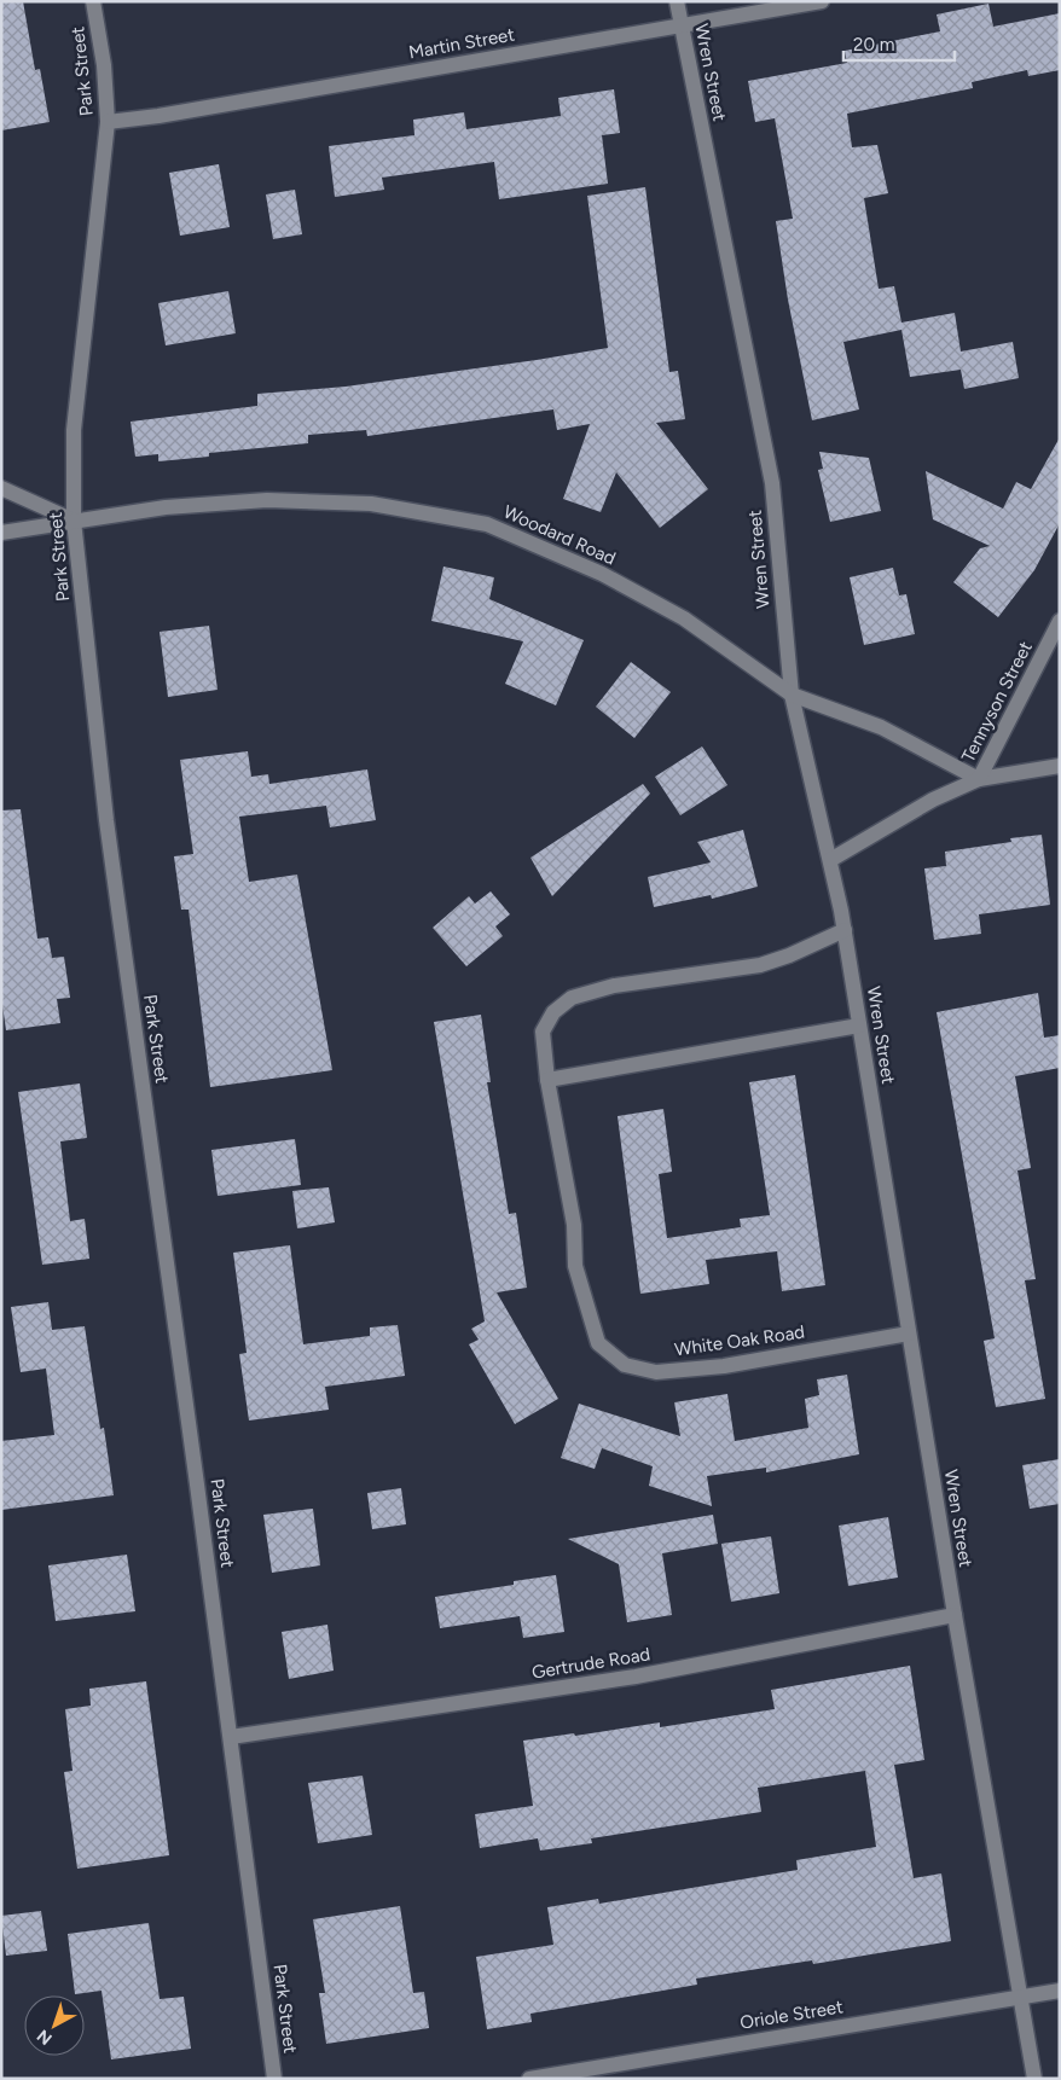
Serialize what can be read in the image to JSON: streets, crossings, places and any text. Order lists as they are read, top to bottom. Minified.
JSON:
{"streets":{"street":["Martin Street","Park Street","Wren Street","Woodard Road","Tennyson Street","White Oak Road","Gertrude Road","Oriole Street"]},"crossings":[["Martin Street","Park Street"],["Martin Street","Wren Street"],["Park Street","Woodard Road"],["Park Street","Gertrude Road"],["Wren Street","Woodard Road"],["Wren Street","Tennyson Street"],["Wren Street","White Oak Road"],["Wren Street","Gertrude Road"],["Wren Street","Oriole Street"],["Woodard Road","Tennyson Street"]],"scale_bar":"20 m","north":"bottom left"}
